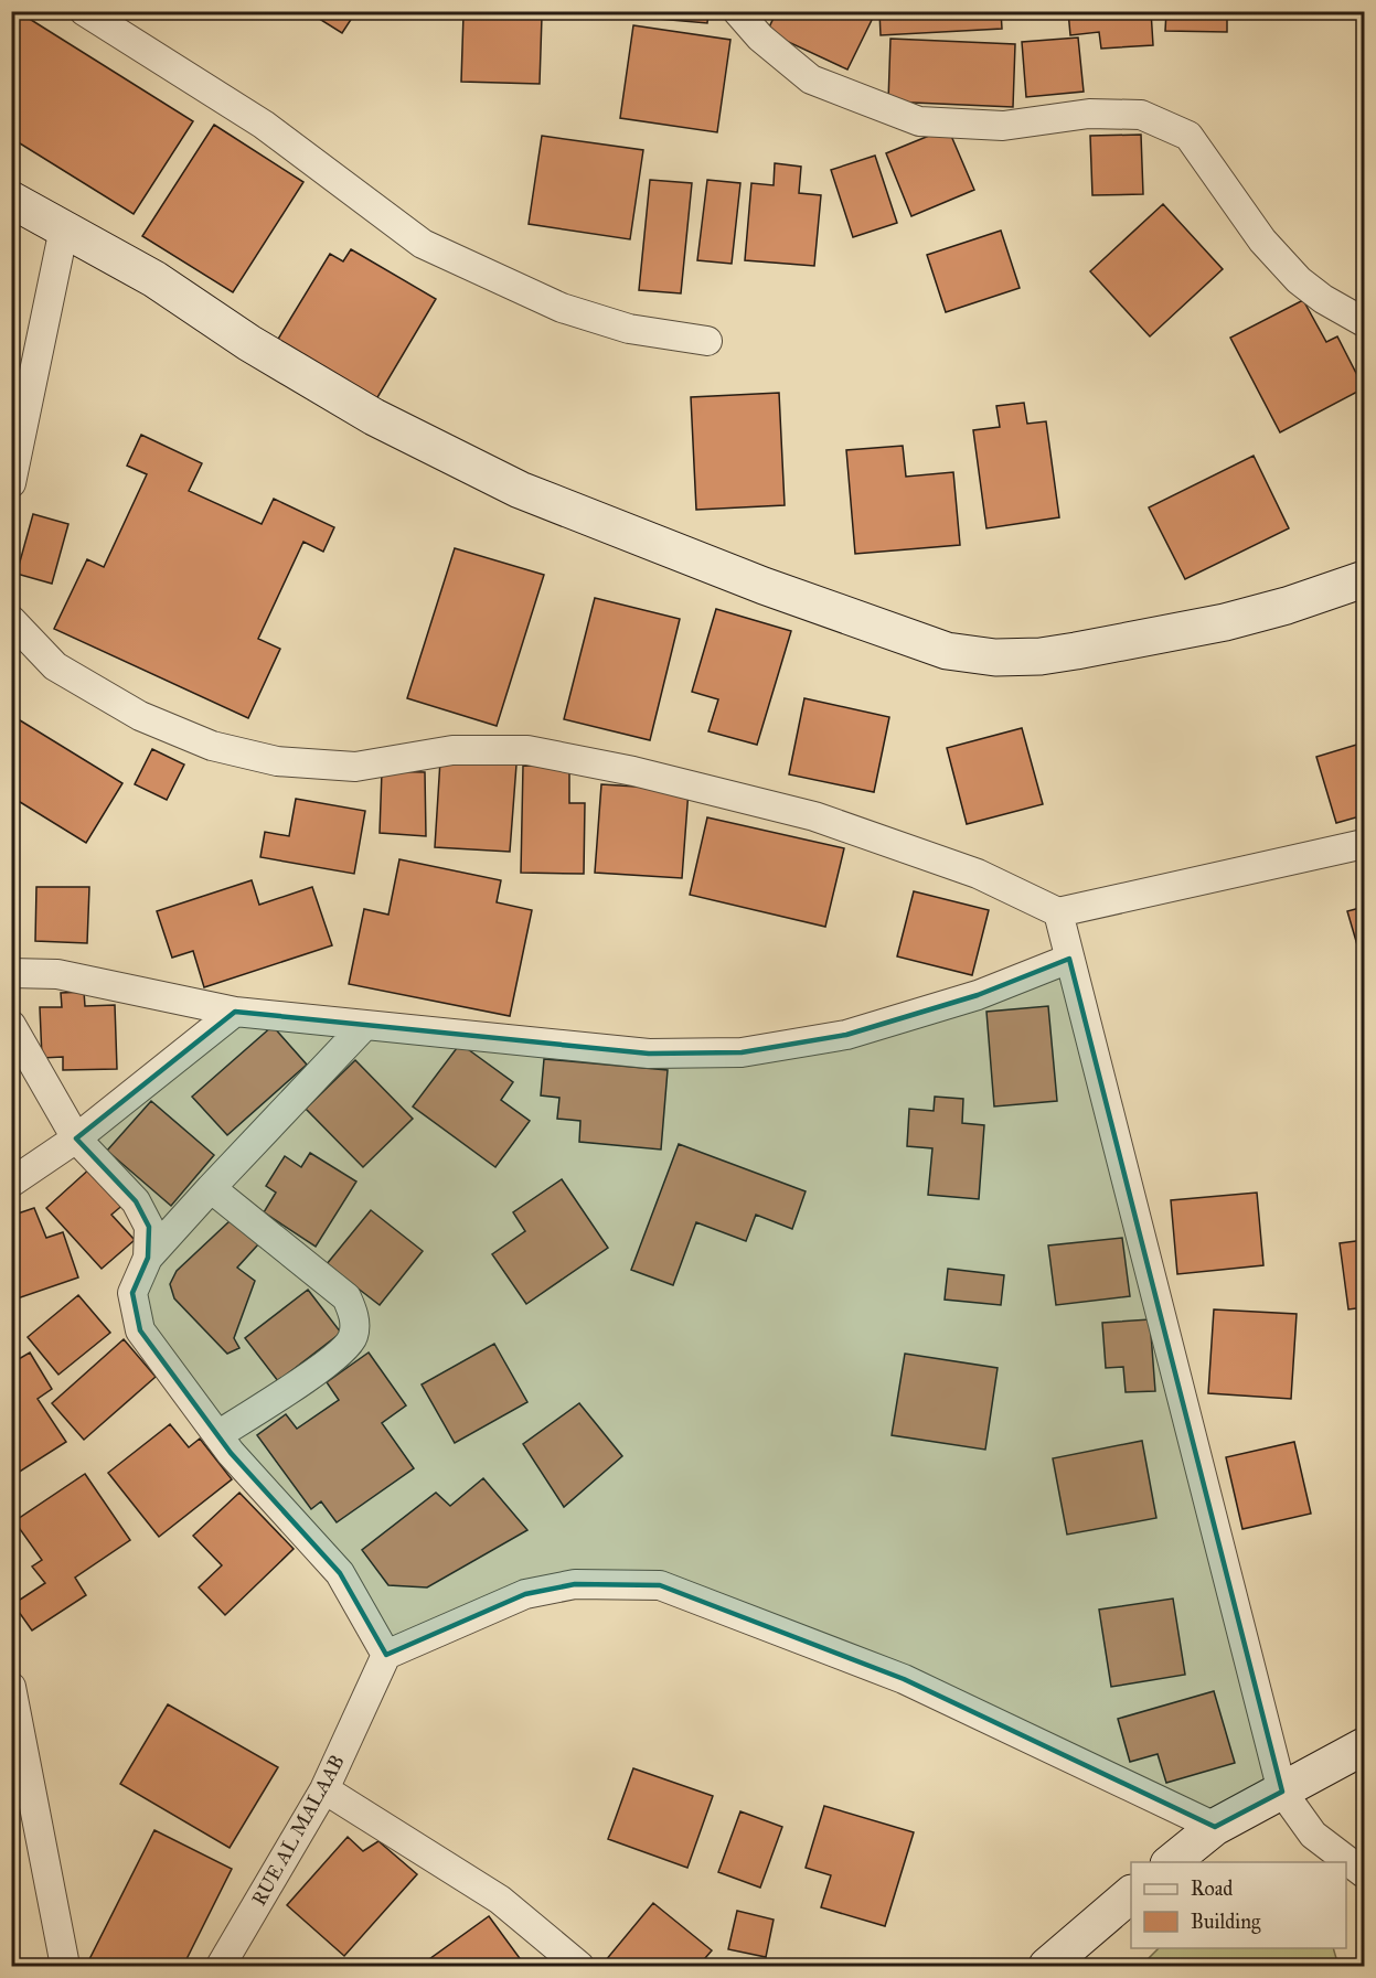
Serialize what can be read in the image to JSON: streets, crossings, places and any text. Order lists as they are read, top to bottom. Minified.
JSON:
{"streets":{"street":["RUE AL MALAAB"]},"legend":["Road","Building"]}
